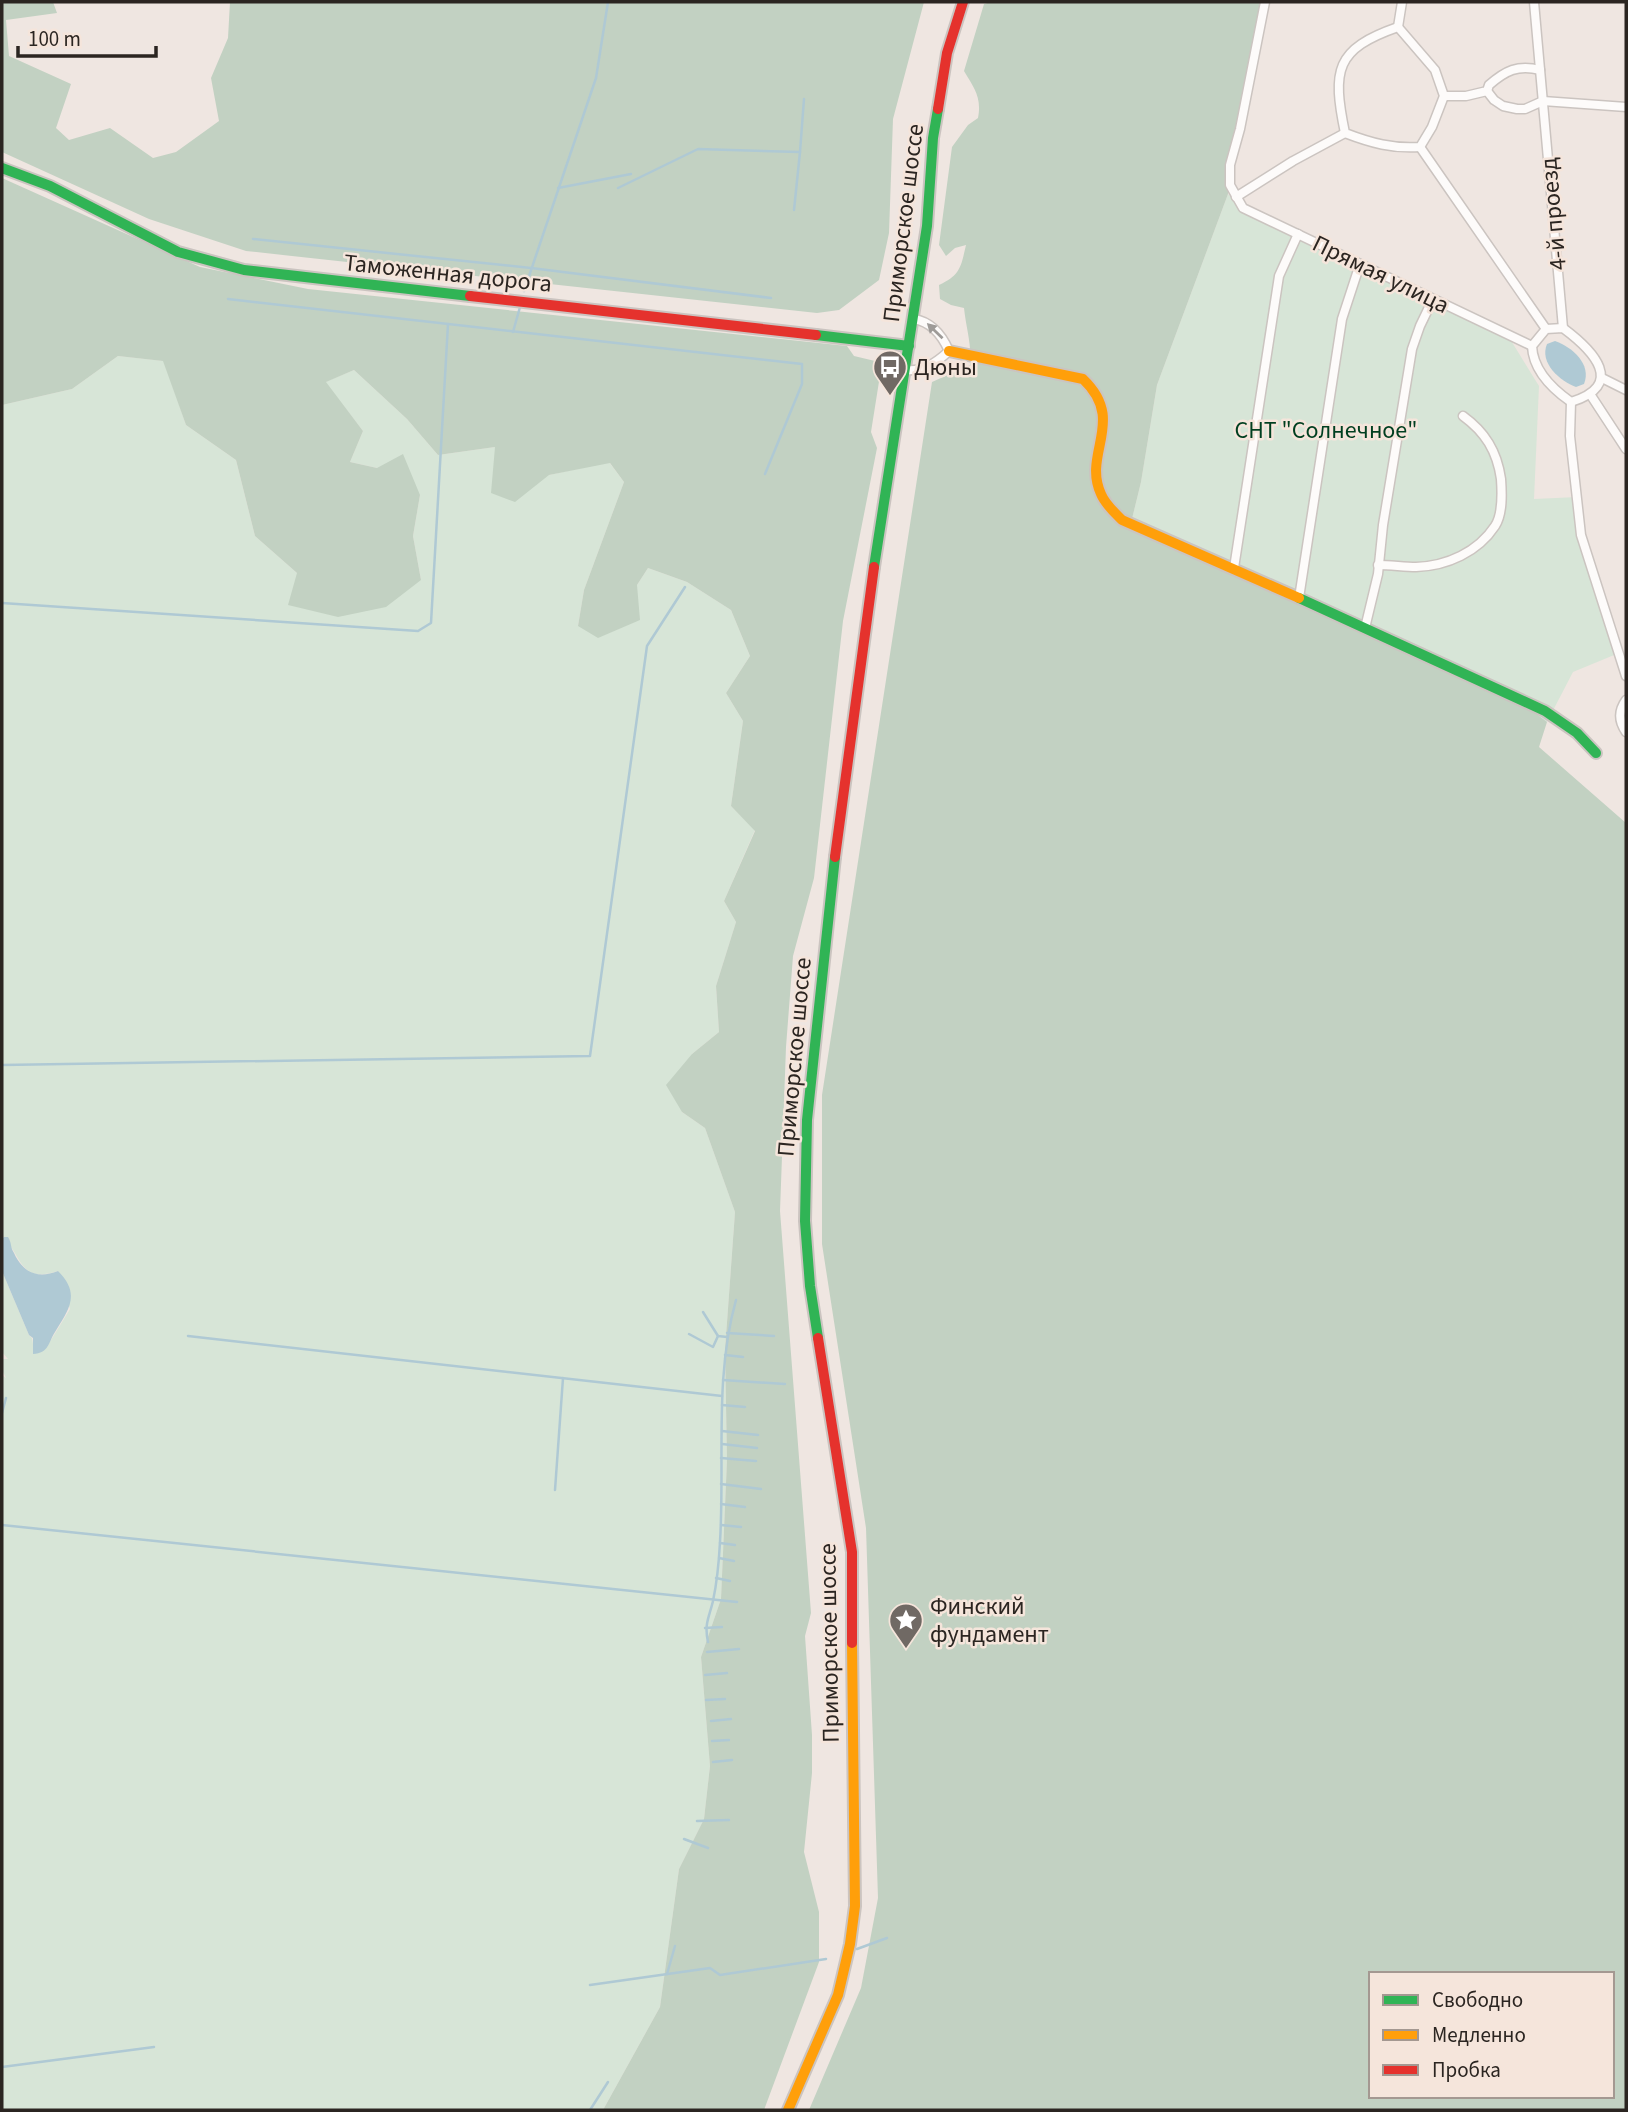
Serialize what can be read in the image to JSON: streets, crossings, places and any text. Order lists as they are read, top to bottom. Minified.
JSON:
{"streets":{"main road":["Приморское шоссе","Таможенная дорога"],"street":["4-й проезд","Прямая улица"]},"crossings":[["4-й проезд","Прямая улица"],["Приморское шоссе","Таможенная дорога"]],"parks":["СНТ \"Солнечное\""],"places":{"bus stop":["Дюны"],"place":["Финский фундамент"]},"legend":["Свободно","Медленно","Пробка"],"scale_bar":"100 m"}
